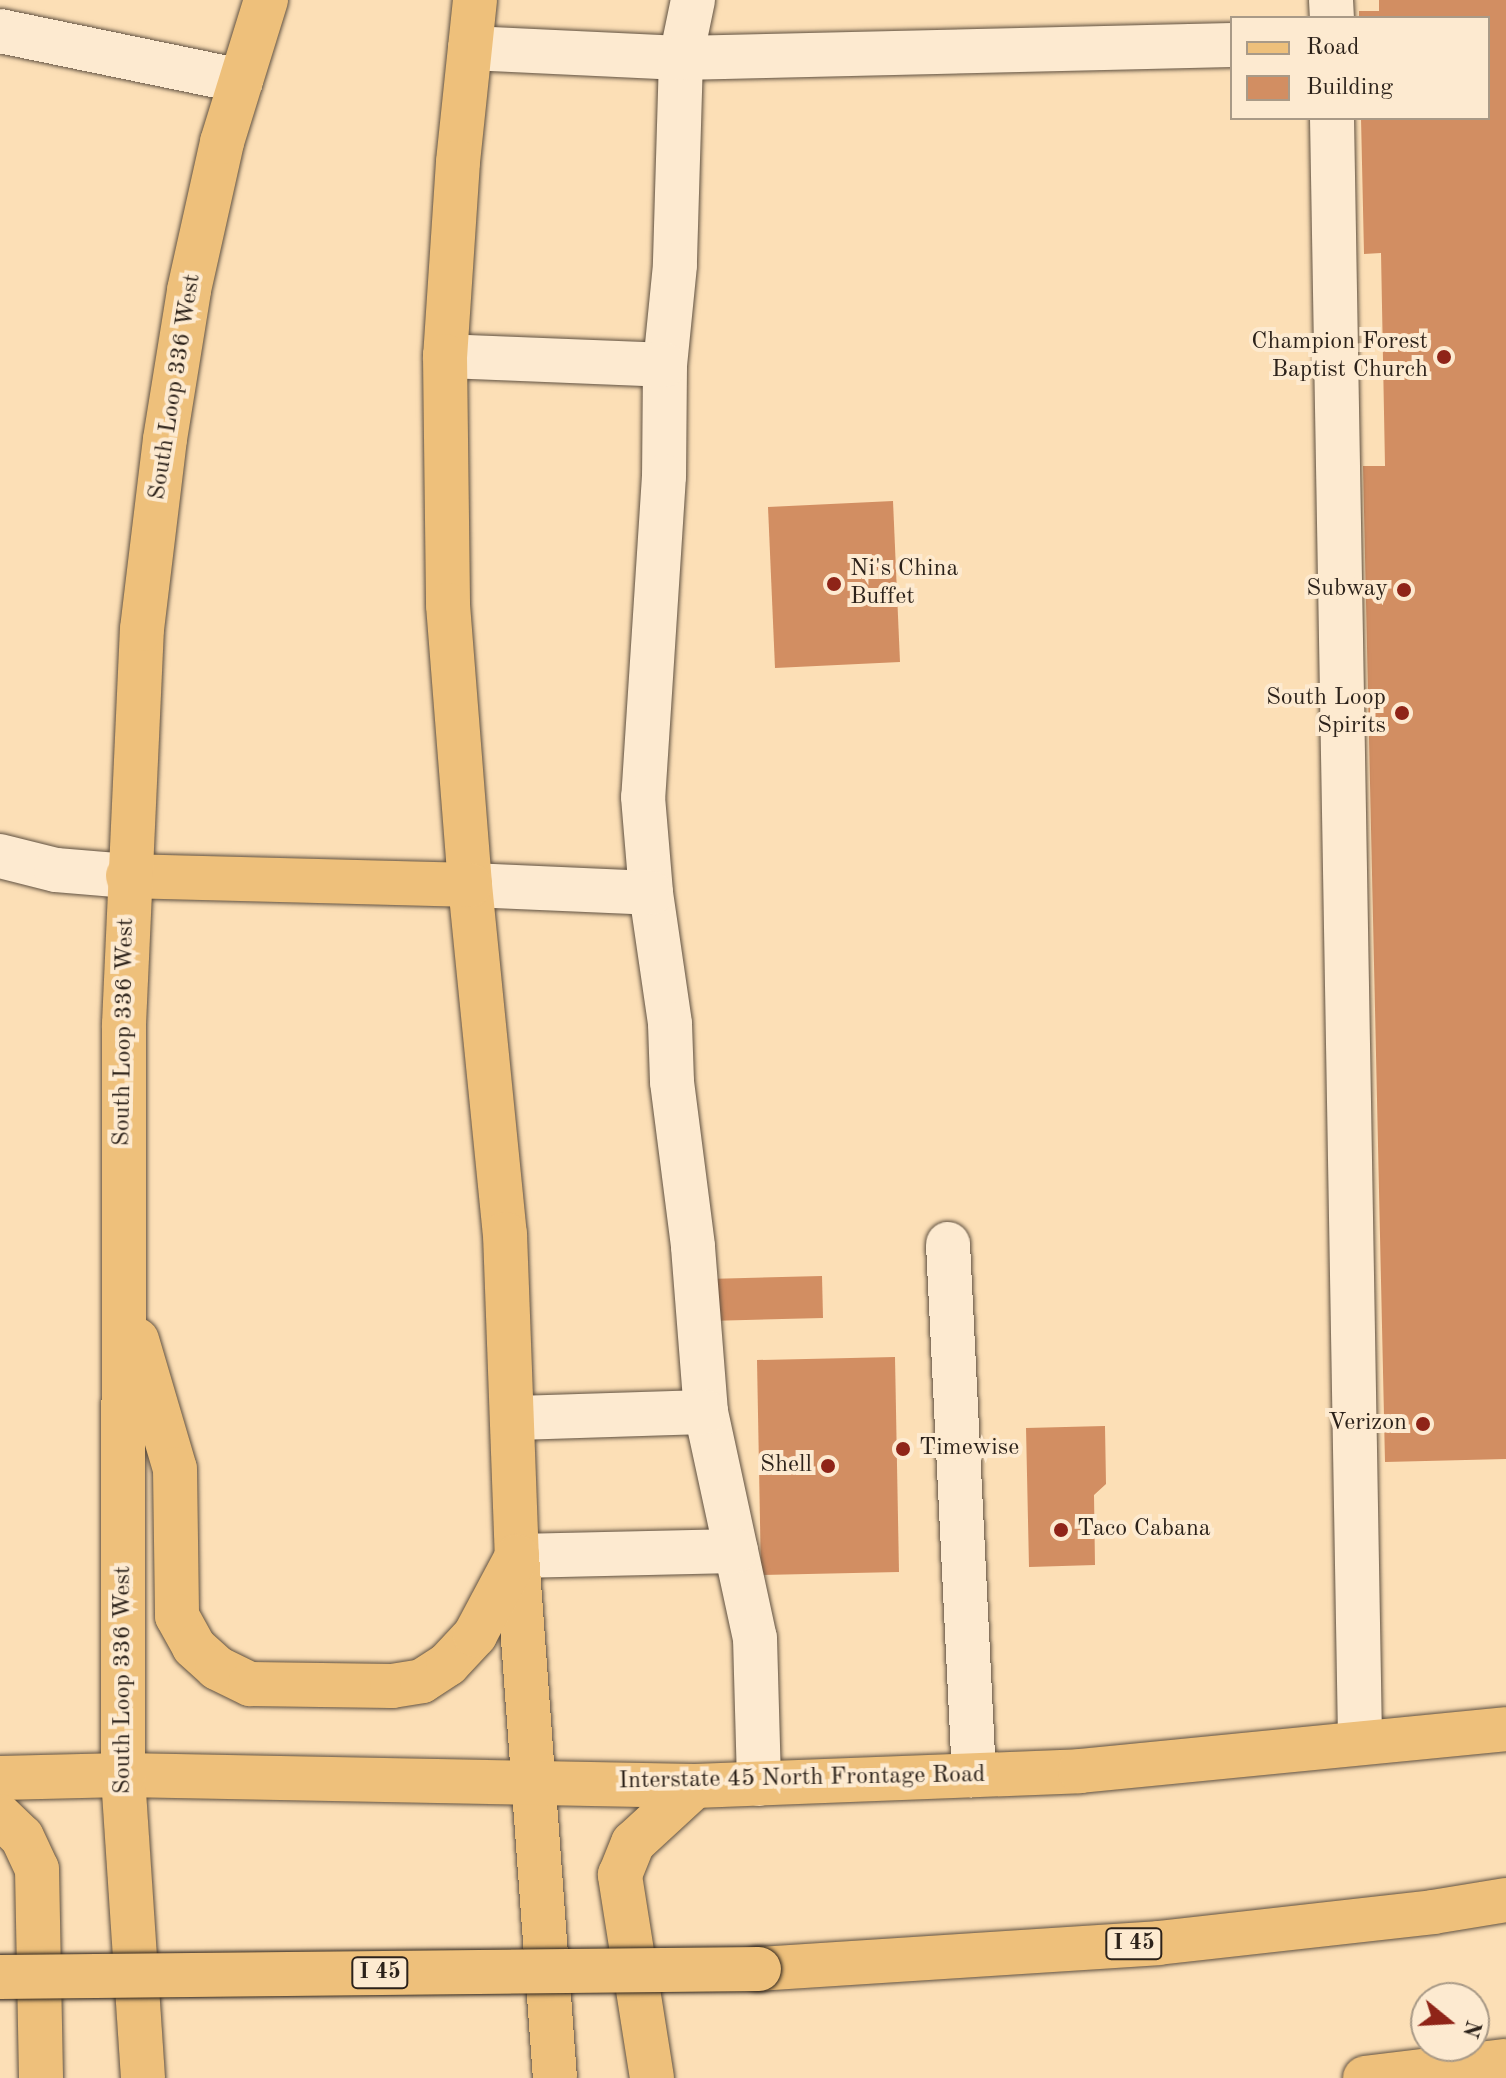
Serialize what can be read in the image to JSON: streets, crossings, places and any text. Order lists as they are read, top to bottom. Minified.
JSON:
{"streets":{"main road":["South Loop 336 West","Interstate 45 North Frontage Road","I 45"]},"crossings":[["South Loop 336 West","Interstate 45 North Frontage Road"]],"places":["Champion Forest Baptist Church","Ni's China Buffet","Subway","South Loop Spirits","Verizon","Timewise","Shell","Taco Cabana"],"legend":["Road","Building"],"north":"right"}
